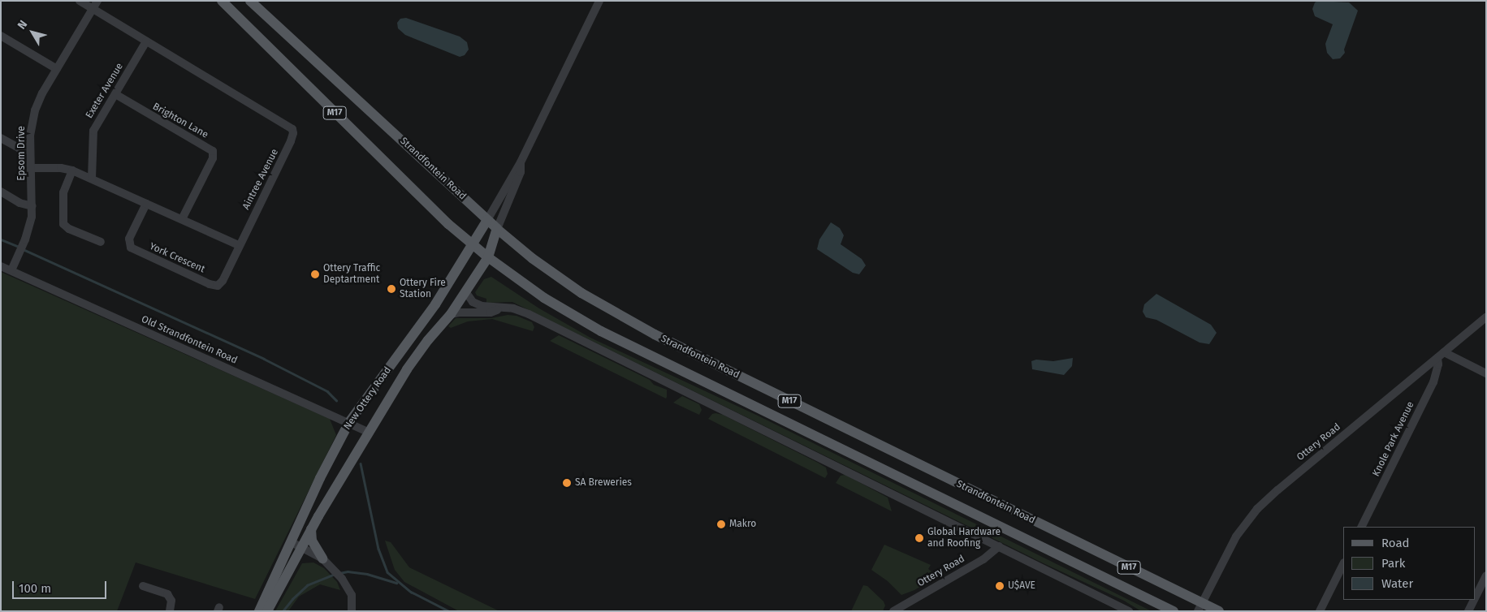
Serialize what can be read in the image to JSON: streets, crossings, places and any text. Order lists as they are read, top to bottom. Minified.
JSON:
{"streets":{"main road":["M17","Strandfontein Road","New Ottery Road"],"street":["Exeter Avenue","Brighton Lane","Epsom Drive","Aintree Avenue","York Crescent","Old Strandfontein Road","Knole Park Avenue","Ottery Road"]},"crossings":[["Exeter Avenue","Brighton Lane"],["Exeter Avenue","Aintree Avenue"],["Epsom Drive","Aintree Avenue"],["Epsom Drive","Old Strandfontein Road"],["Strandfontein Road","New Ottery Road"],["Strandfontein Road","Ottery Road"],["Aintree Avenue","York Crescent"],["Old Strandfontein Road","New Ottery Road"],["Knole Park Avenue","Ottery Road"]],"places":["Ottery Traffic Deptartment","Ottery Fire Station","SA Breweries","Makro","Global Hardware and Roofing","U$AVE"],"legend":["Road","Park","Water"],"scale_bar":"100 m","north":"top left"}
